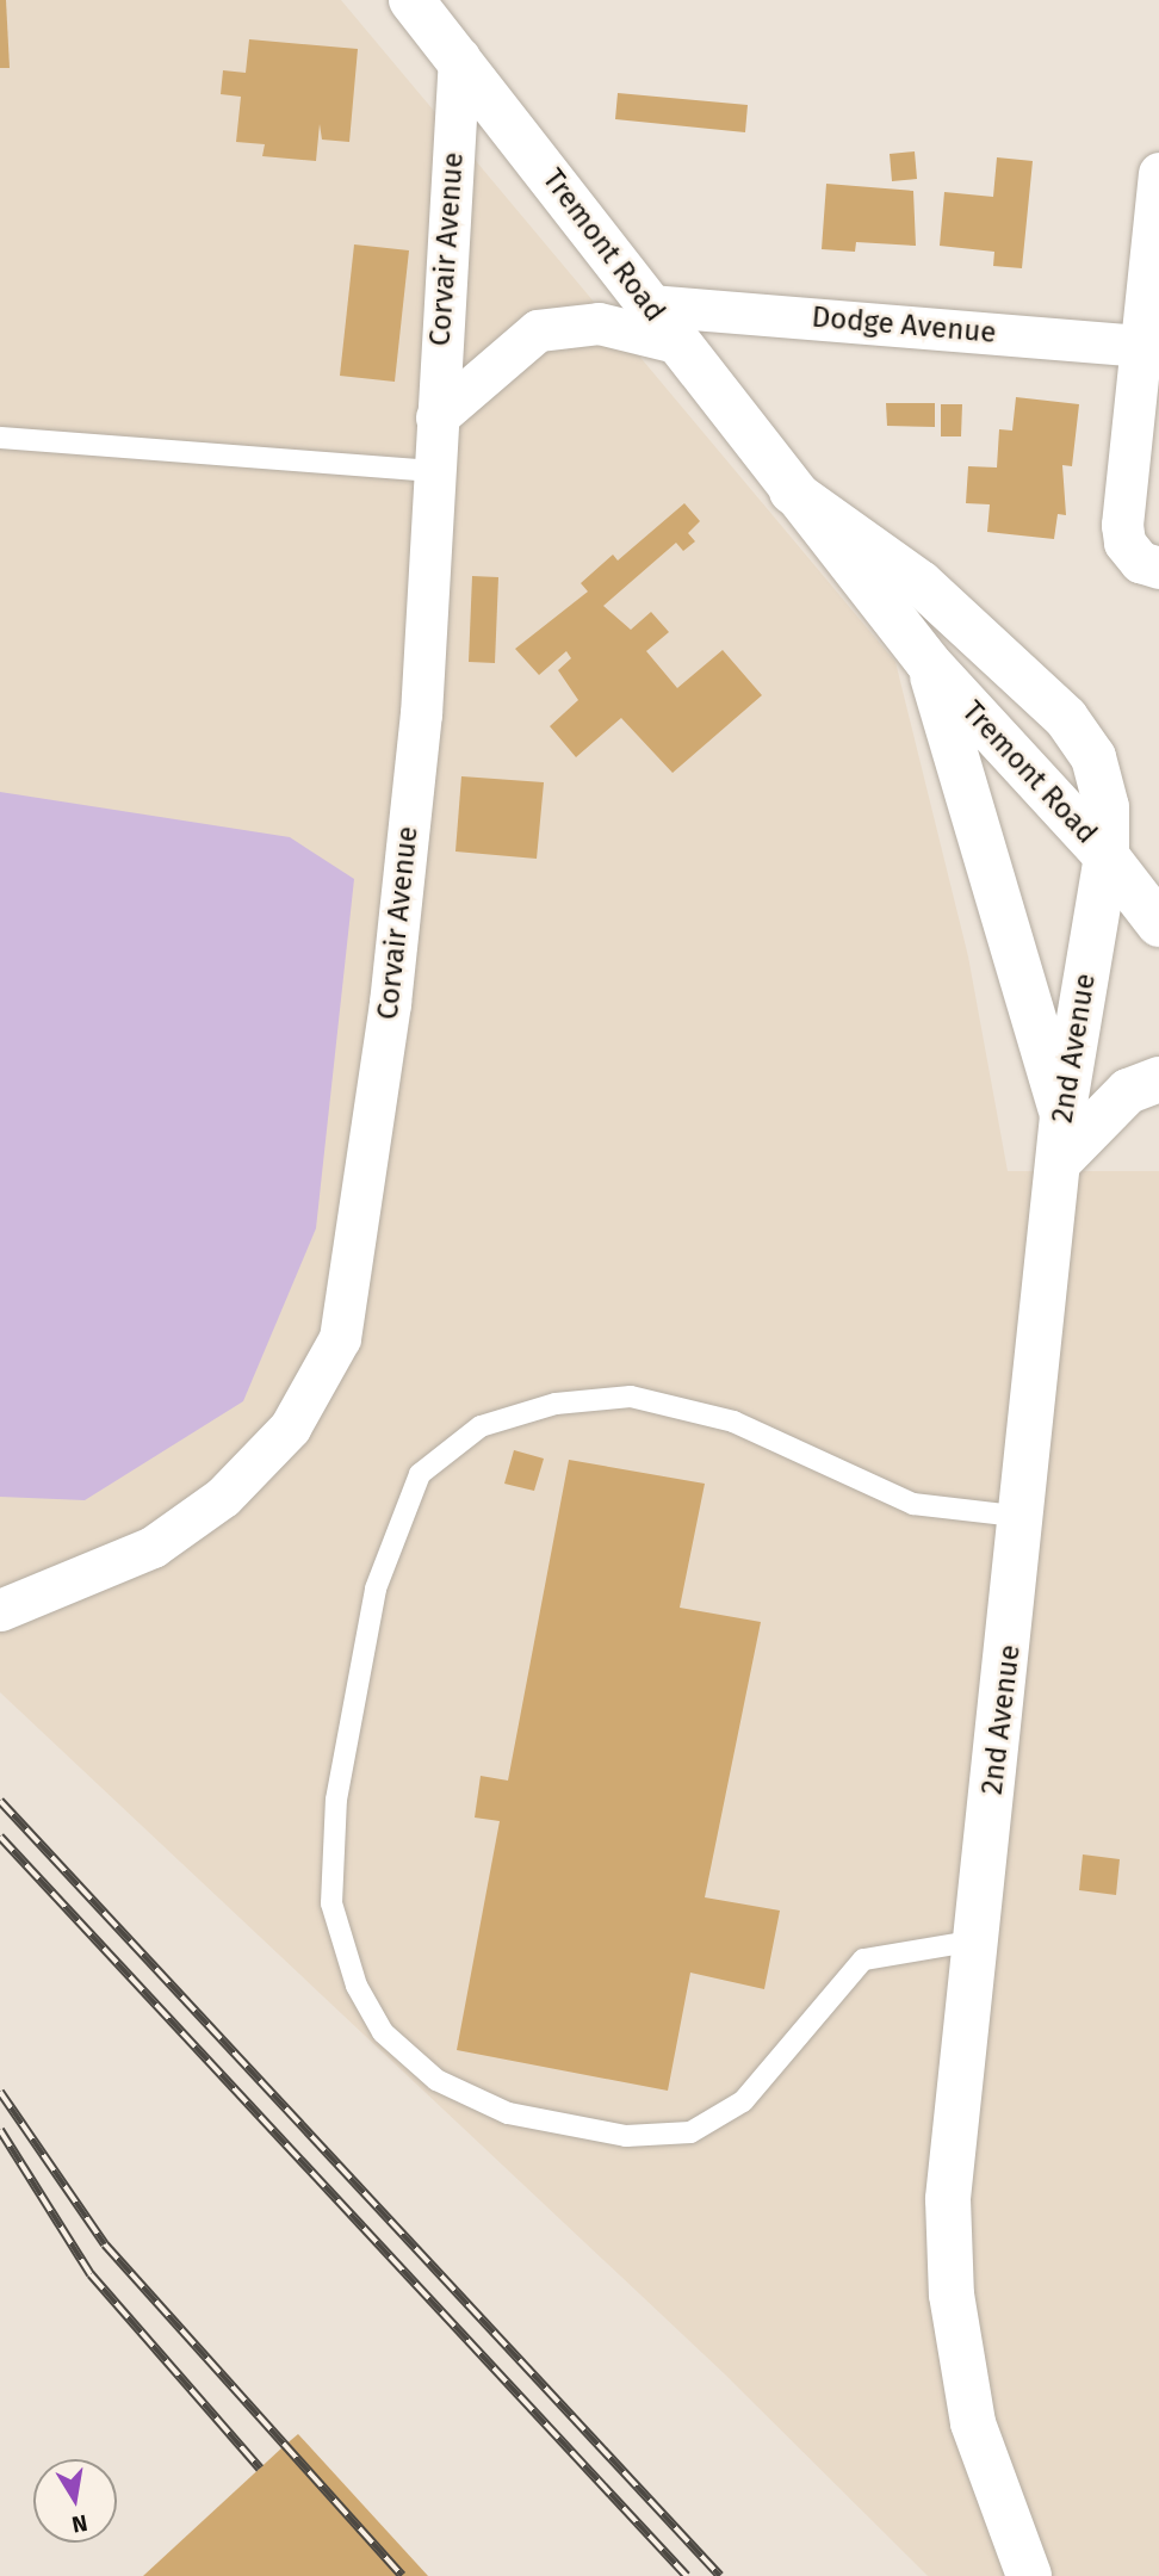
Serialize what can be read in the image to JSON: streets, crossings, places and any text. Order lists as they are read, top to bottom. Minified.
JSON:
{"streets":{"main road":["Tremont Road","2nd Avenue"],"street":["Corvair Avenue","Dodge Avenue"]},"crossings":[["Tremont Road","Corvair Avenue"],["Tremont Road","Dodge Avenue"],["Tremont Road","2nd Avenue"]],"north":"bottom"}
